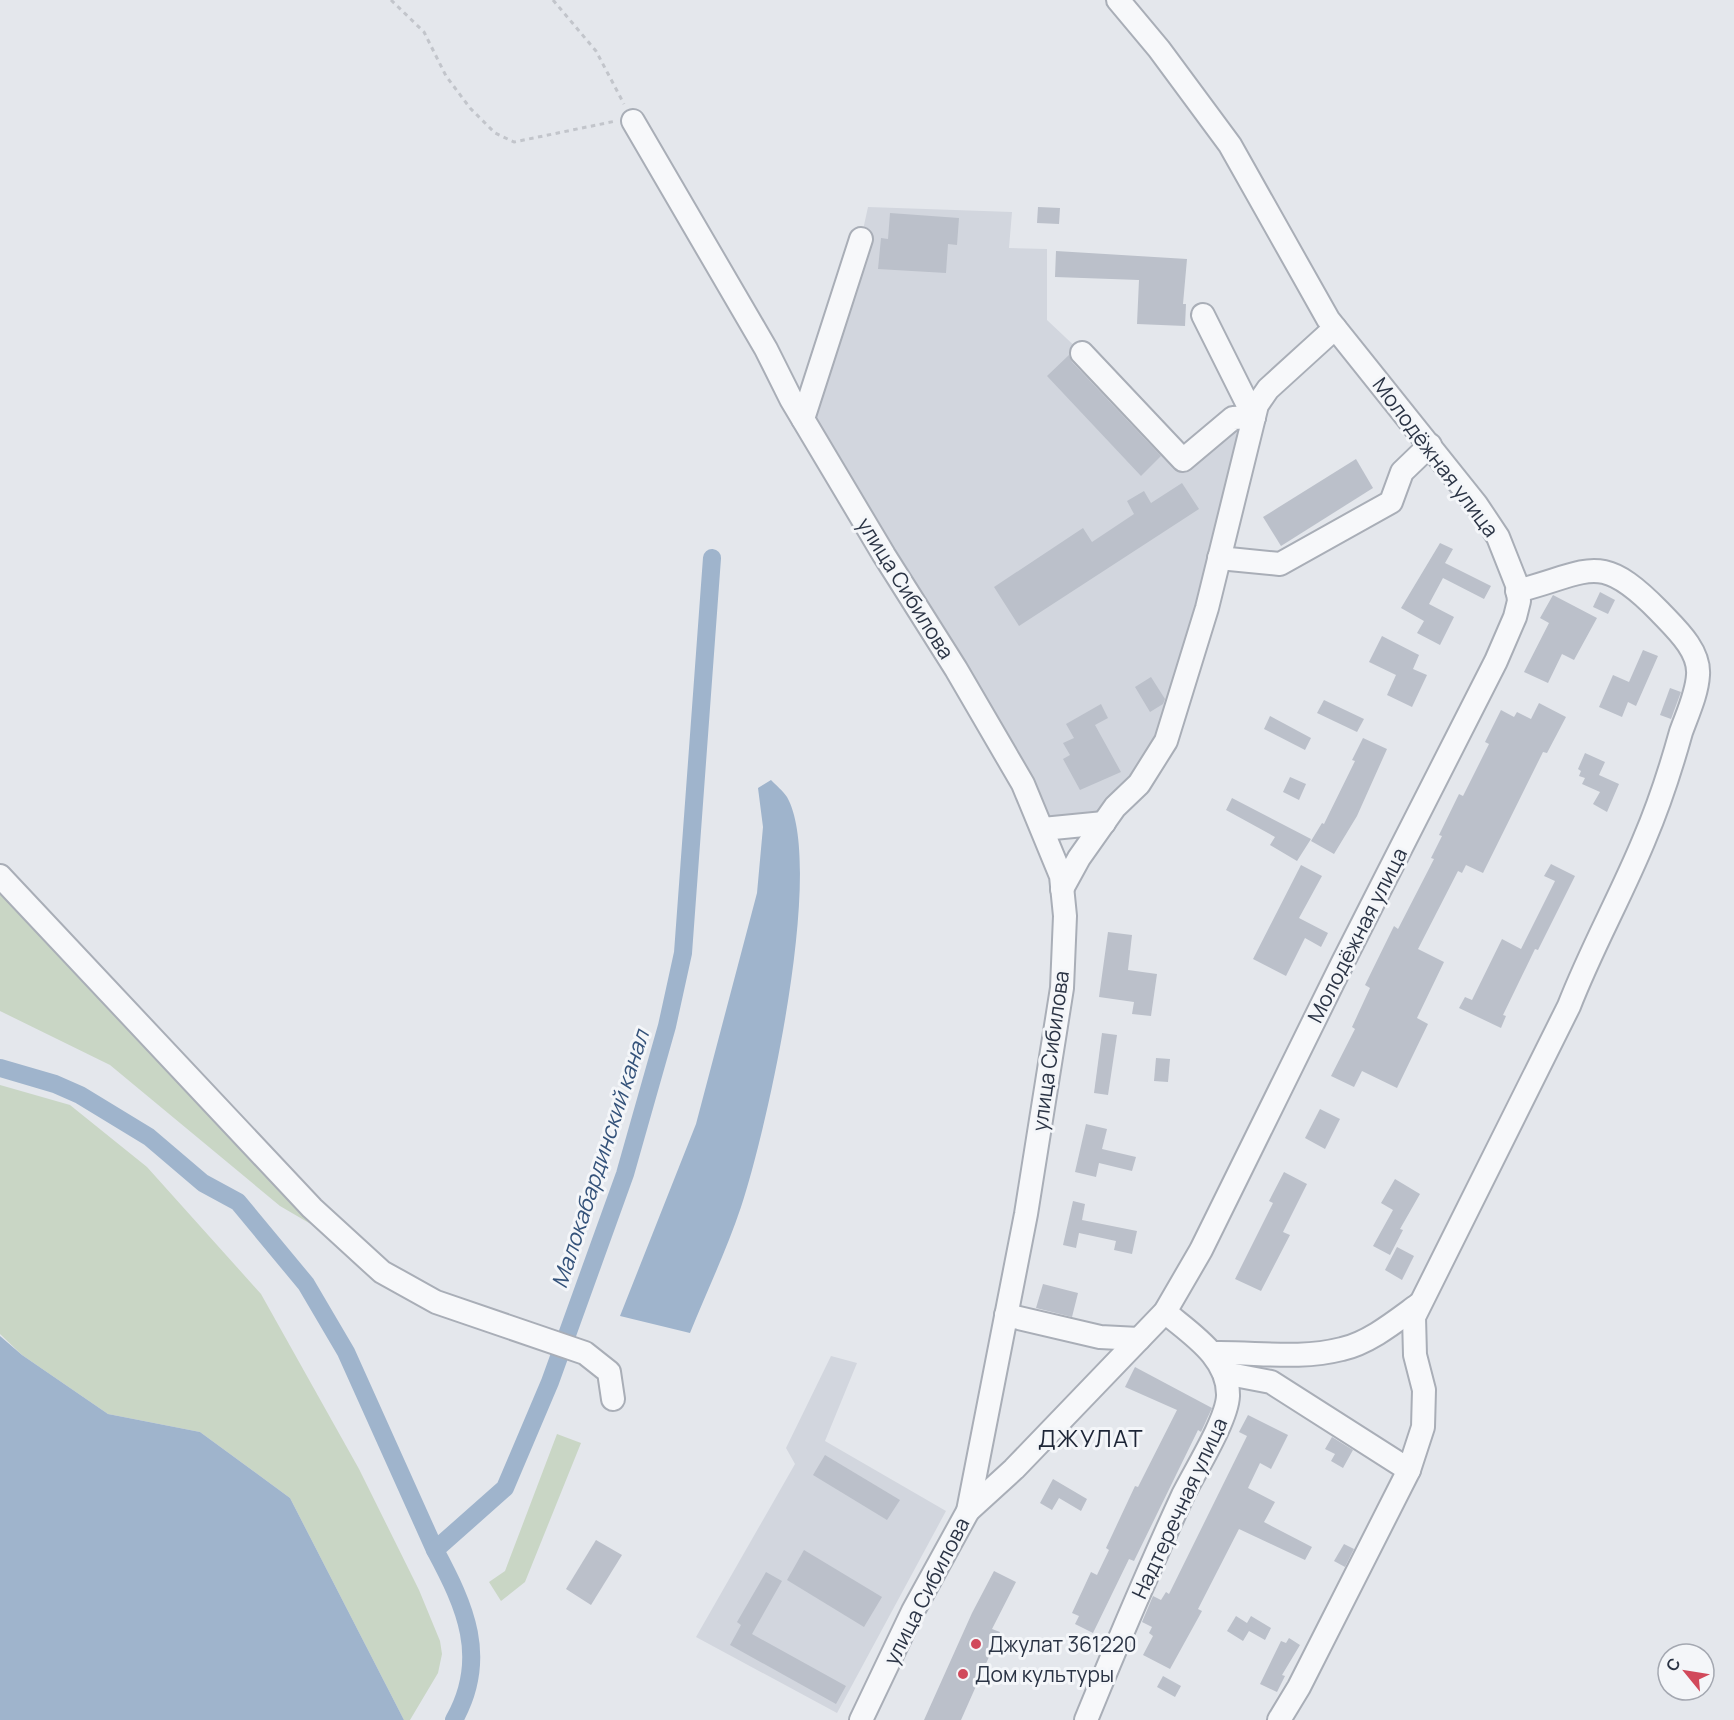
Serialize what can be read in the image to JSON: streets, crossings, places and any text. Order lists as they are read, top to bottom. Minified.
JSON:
{"streets":{"street":["Молодёжная улица","улица Сибилова","Надтеречная улица"]},"crossings":[["Молодёжная улица","улица Сибилова"],["Молодёжная улица","Надтеречная улица"]],"districts":["ДЖУЛАТ"],"water":["Малокабардинский канал"],"places":["Джулат 361220","Дом культуры"],"north":"top left"}
